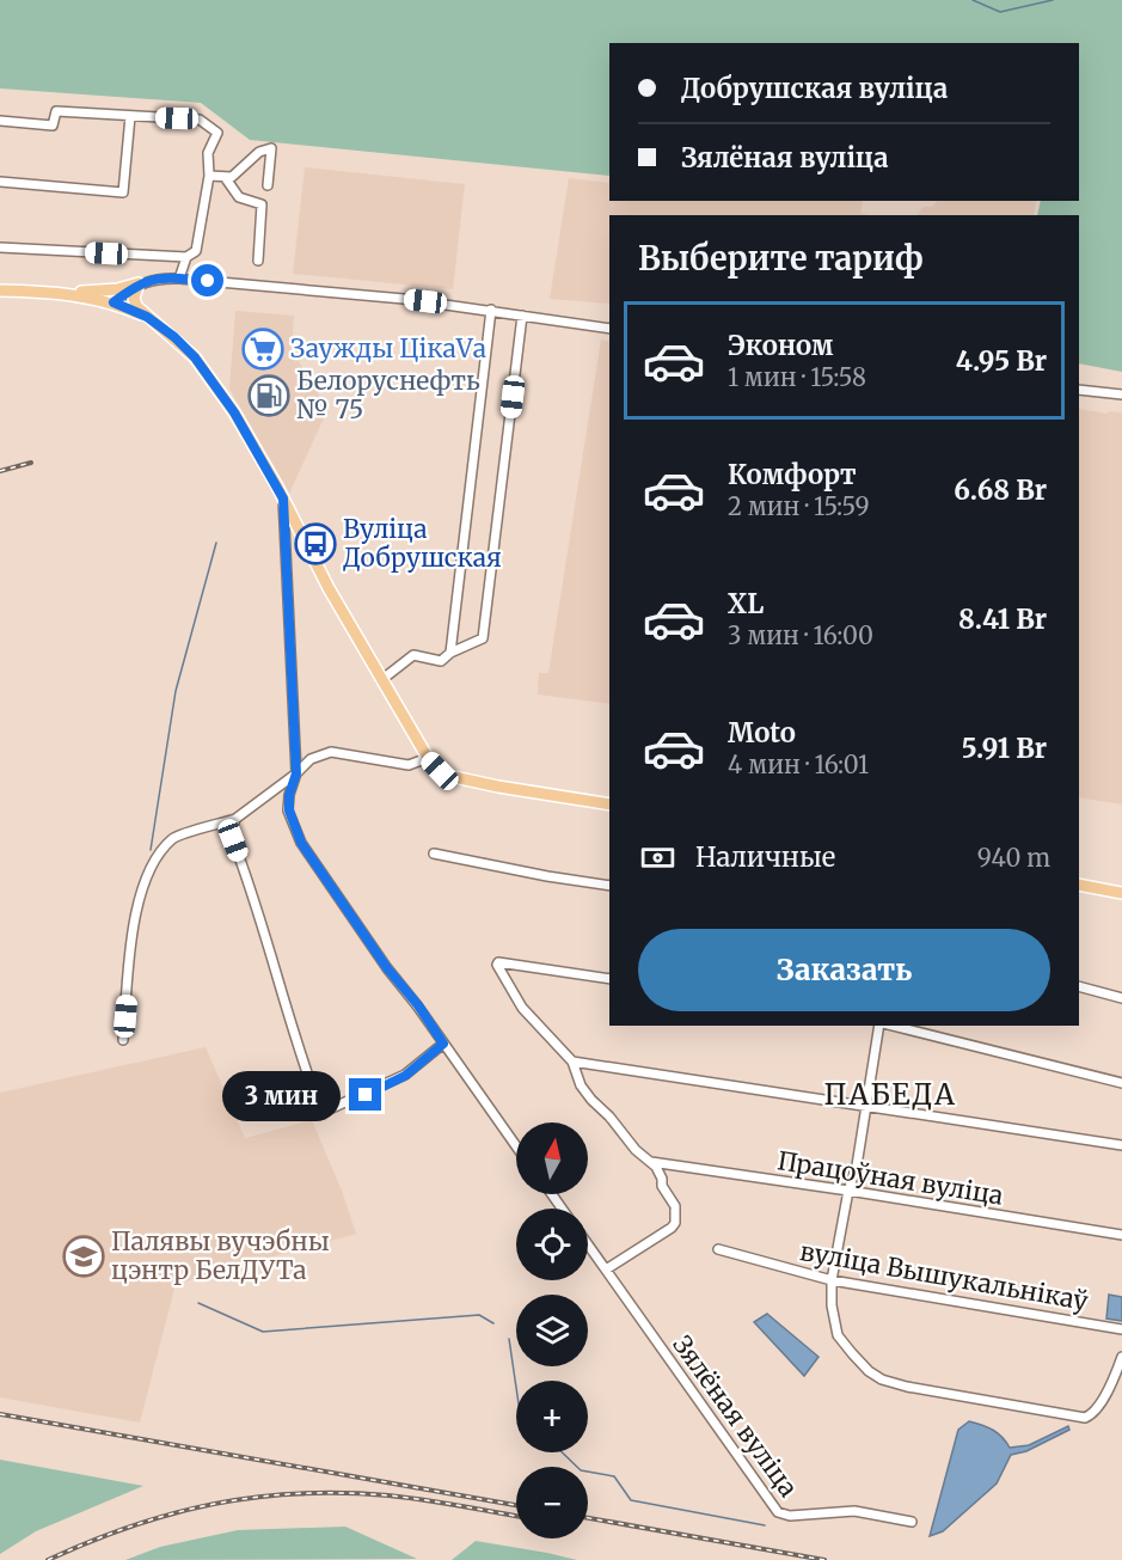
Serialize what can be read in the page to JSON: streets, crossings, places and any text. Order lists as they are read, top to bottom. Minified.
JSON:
{"streets":{"street":["Працоўная вуліца","вуліца Вышукальнікаў","Зялёная вуліца"]},"districts":["ПАБЕДА"],"places":{"supermarket":["Заужды ЦікаVа"],"fuel station":["Белоруснефть № 75"],"bus stop":["Вуліца Добрушская"],"school or university":["Палявы вучэбны цэнтр БелДУТа"]},"north":"top","page":{"banner":["Добрушская вуліца","Зялёная вуліца"],"heading":"Выберите тариф","list":[{"name":"Эконом","note":"1 мин · 15:58","value":"4.95 Br"},{"name":"Комфорт","note":"2 мин · 15:59","value":"6.68 Br"},{"name":"XL","note":"3 мин · 16:00","value":"8.41 Br"},{"name":"Moto","note":"4 мин · 16:01","value":"5.91 Br"}],"pay":["Наличные","940 m"],"buttons":"Заказать","bubble":"3 мин","map_buttons":["+","−"]}}
